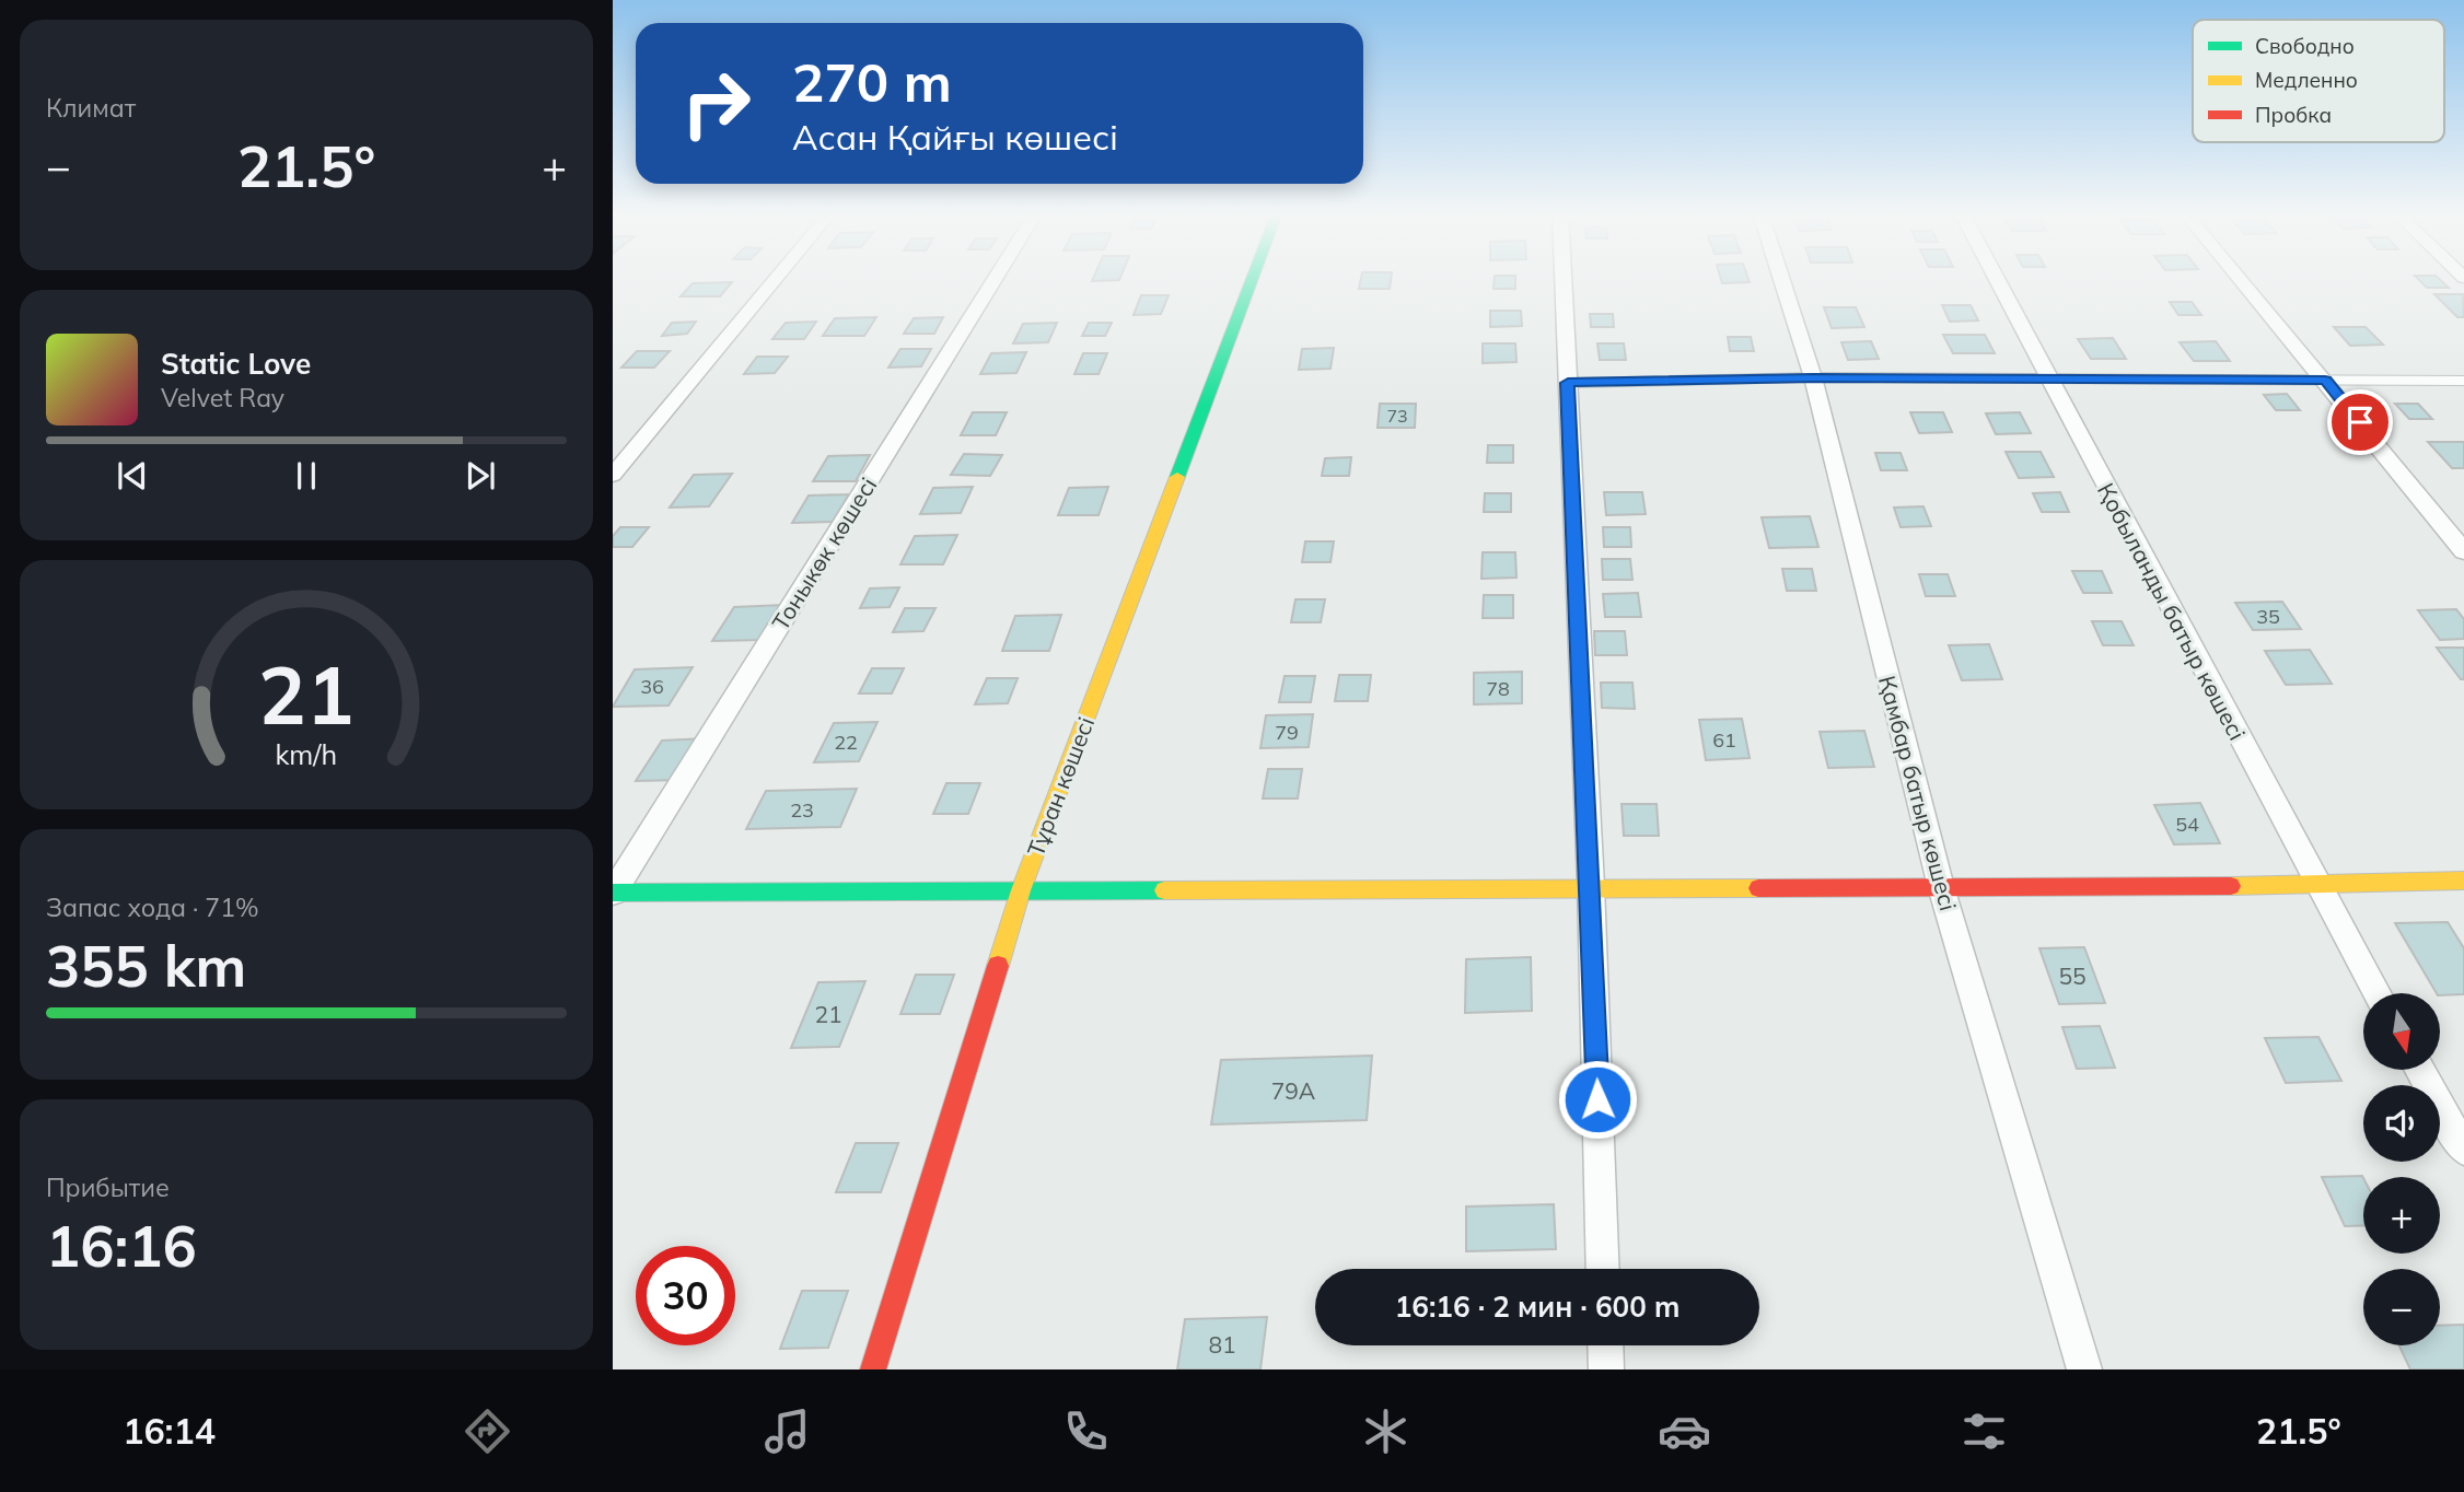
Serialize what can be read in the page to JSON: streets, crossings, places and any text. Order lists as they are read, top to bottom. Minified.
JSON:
{"streets":{"street":["Тоныкөк көшесі","Қобыланды батыр көшесі","Тұран көшесі","Қамбар батыр көшесі"]},"house_numbers":["73","35","36","78","79","61","22","23","54","55","21","79А","81"],"legend":["Свободно","Медленно","Пробка"],"north":"bottom","page":{"tile":["Климат",["Запас хода · 71%","355 km"],["Прибытие","16:16"]],"turn":["270 m","Асан Қайғы көшесі"],"heat":["−","21.5°","+"],"song":["Static Love","Velvet Ray"],"map_buttons":["+","−"],"limit":"30","trip":"16:16 · 2 мин · 600 m","tabs":["16:14","21.5°"],"gauge":["21","km/h"]}}
